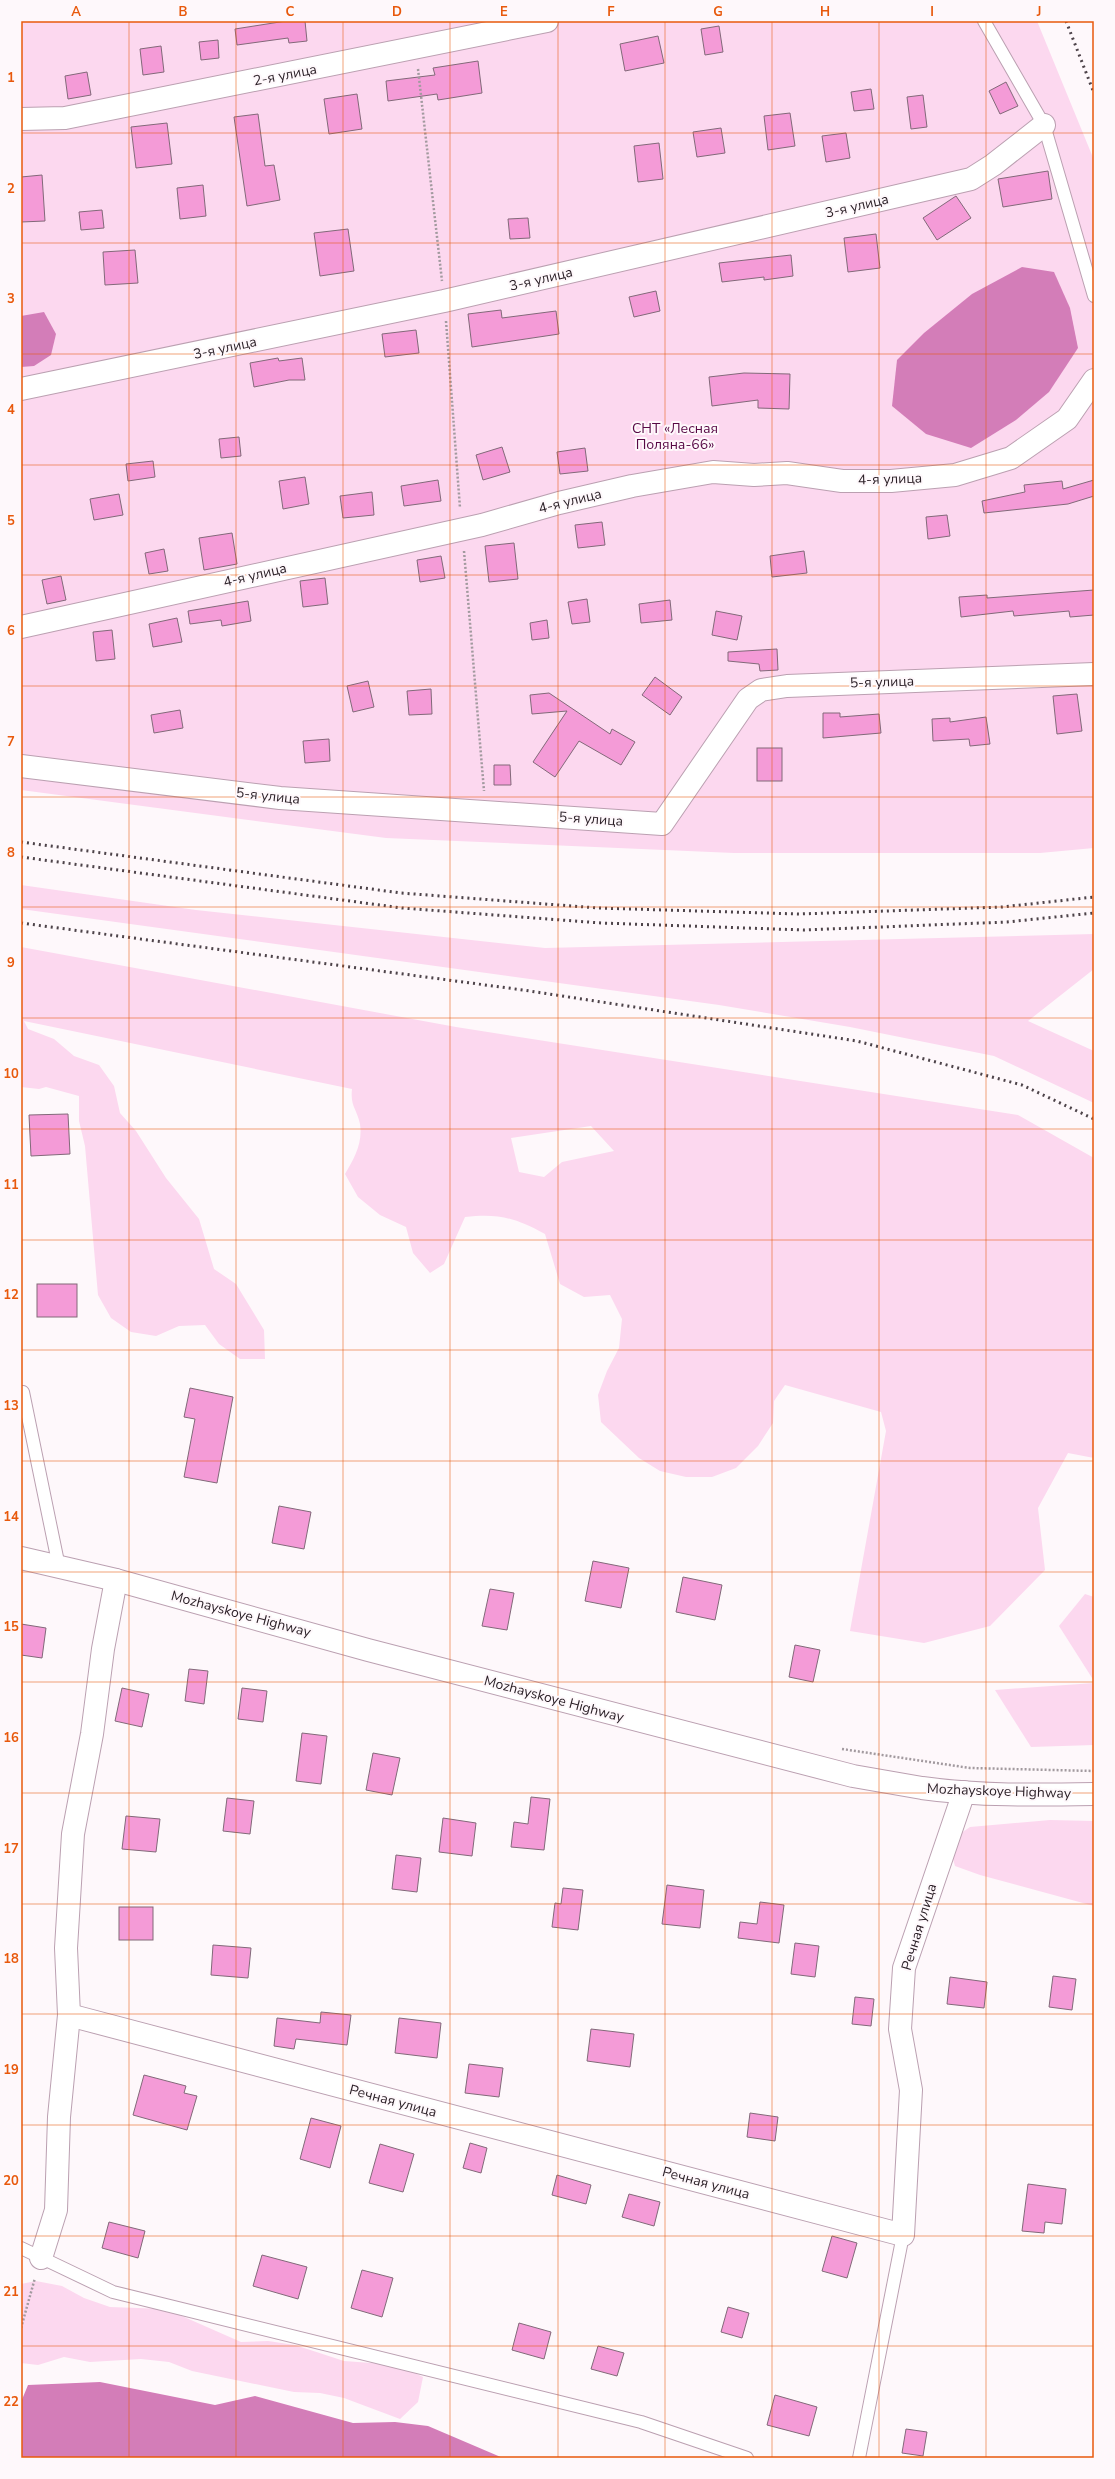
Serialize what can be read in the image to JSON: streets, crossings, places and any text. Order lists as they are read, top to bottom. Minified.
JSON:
{"streets":{"street":["2-я улица","3-я улица","4-я улица","5-я улица","Mozhayskoye Highway","Речная улица"]},"crossings":[["Mozhayskoye Highway","Речная улица"]],"parks":["СНТ «Лесная Поляна-66»"],"grid":{"columns":["A","B","C","D","E","F","G","H","I","J"],"rows":["1","2","3","4","5","6","7","8","9","10","11","12","13","14","15","16","17","18","19","20","21","22"]}}
